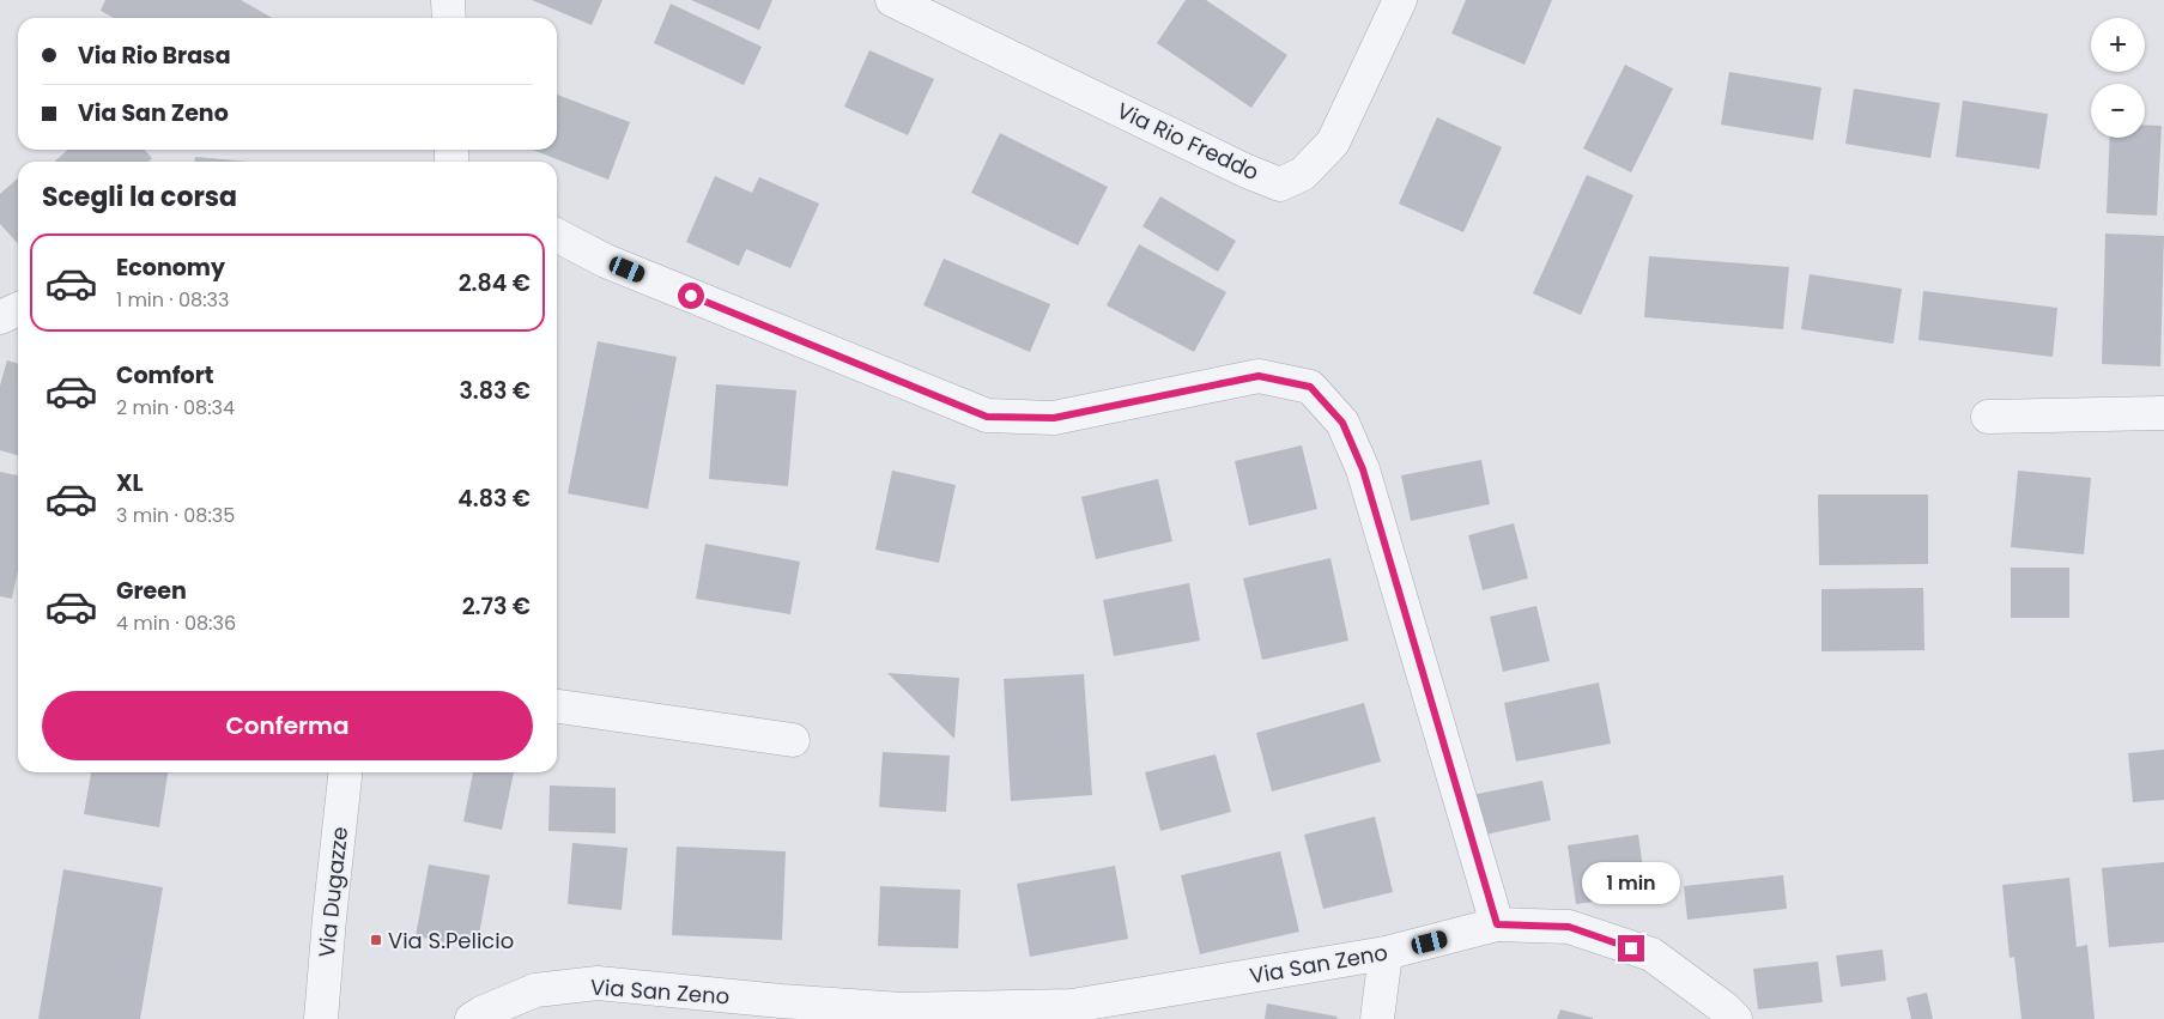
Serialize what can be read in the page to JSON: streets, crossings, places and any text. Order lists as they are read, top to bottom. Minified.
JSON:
{"streets":{"street":["Via Rio Freddo","Via Dugazze","Via San Zeno"]},"places":{"transit":["Via S.Pelicio"]},"page":{"map_buttons":["+","−"],"banner":["Via Rio Brasa","Via San Zeno"],"heading":"Scegli la corsa","list":[{"name":"Economy","note":"1 min · 08:33","value":"2.84 €"},{"name":"Comfort","note":"2 min · 08:34","value":"3.83 €"},{"name":"XL","note":"3 min · 08:35","value":"4.83 €"},{"name":"Green","note":"4 min · 08:36","value":"2.73 €"}],"buttons":"Conferma","bubble":"1 min"}}
